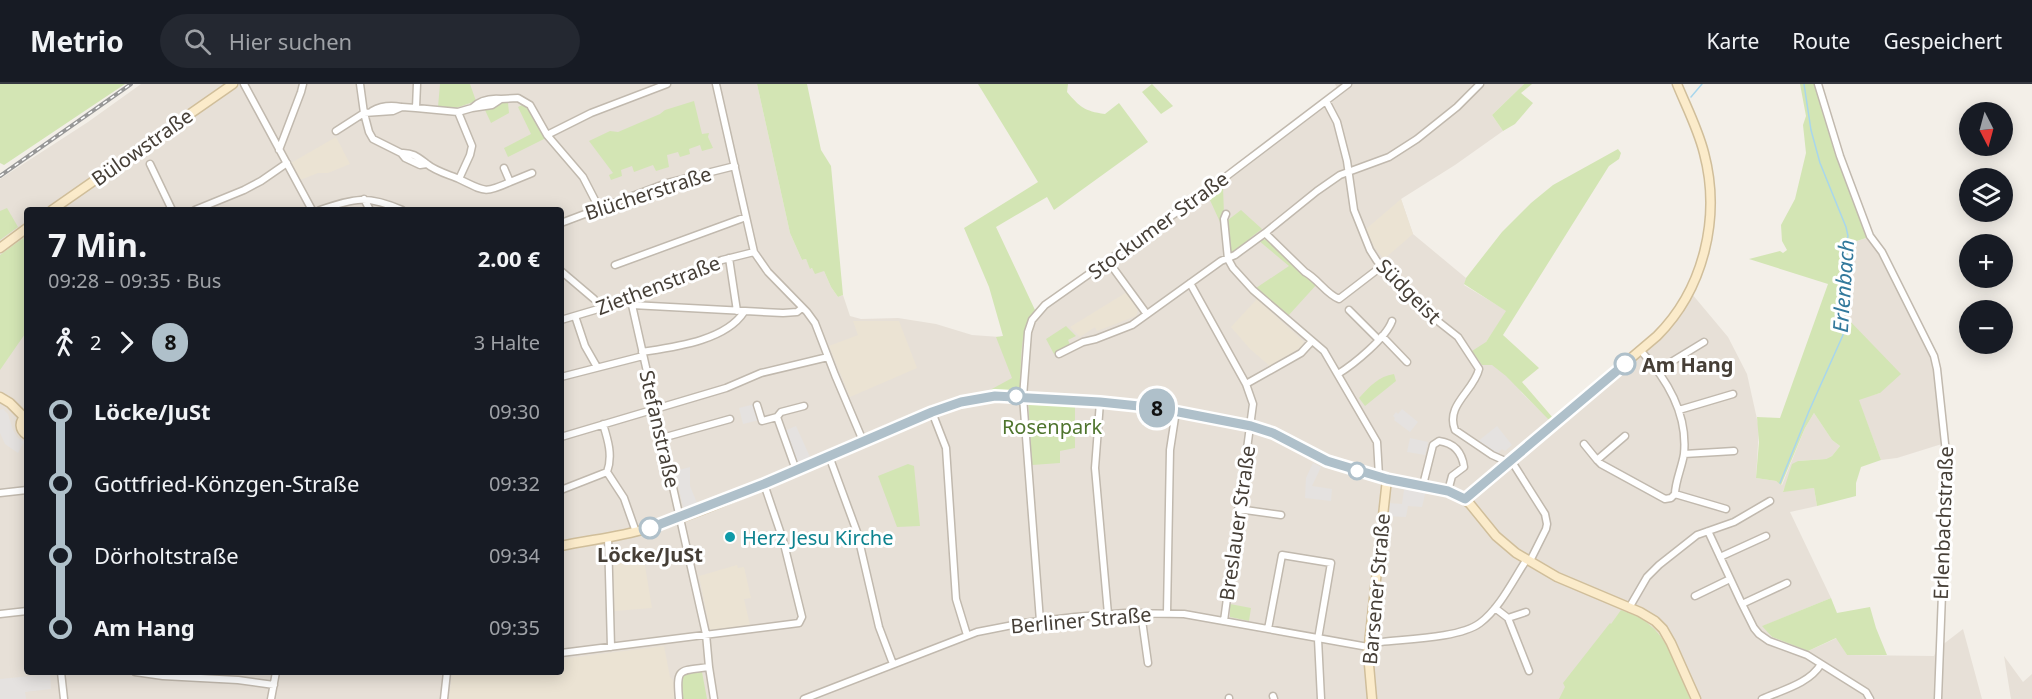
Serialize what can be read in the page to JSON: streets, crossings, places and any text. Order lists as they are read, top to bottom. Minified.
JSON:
{"streets":{"main road":["Bülowstraße","Barsener Straße"],"street":["Blücherstraße","Stockumer Straße","Ziethenstraße","Südgeist","Stefanstraße","Breslauer Straße","Erlenbachstraße","Berliner Straße"]},"crossings":[["Stockumer Straße","Südgeist"],["Stockumer Straße","Berliner Straße"],["Ziethenstraße","Stefanstraße"],["Breslauer Straße","Berliner Straße"],["Barsener Straße","Berliner Straße"]],"water":["Erlenbach"],"parks":["Rosenpark"],"places":["Am Hang","Löcke/JuSt","Herz Jesu Kirche"],"lines":["bus line 8"],"north":"bottom","page":{"header":"Metrio","search":"Hier suchen","nav":["Karte","Route","Gespeichert"],"on_map":"8","map_buttons":["+","−"],"heading":["7 Min.","09:28 – 09:35 · Bus","2.00 €"],"legs":["2","8","3 Halte"],"list":[{"name":"Löcke/JuSt","value":"09:30"},{"name":"Gottfried-Könzgen-Straße","value":"09:32"},{"name":"Dörholtstraße","value":"09:34"},{"name":"Am Hang","value":"09:35"}]}}
